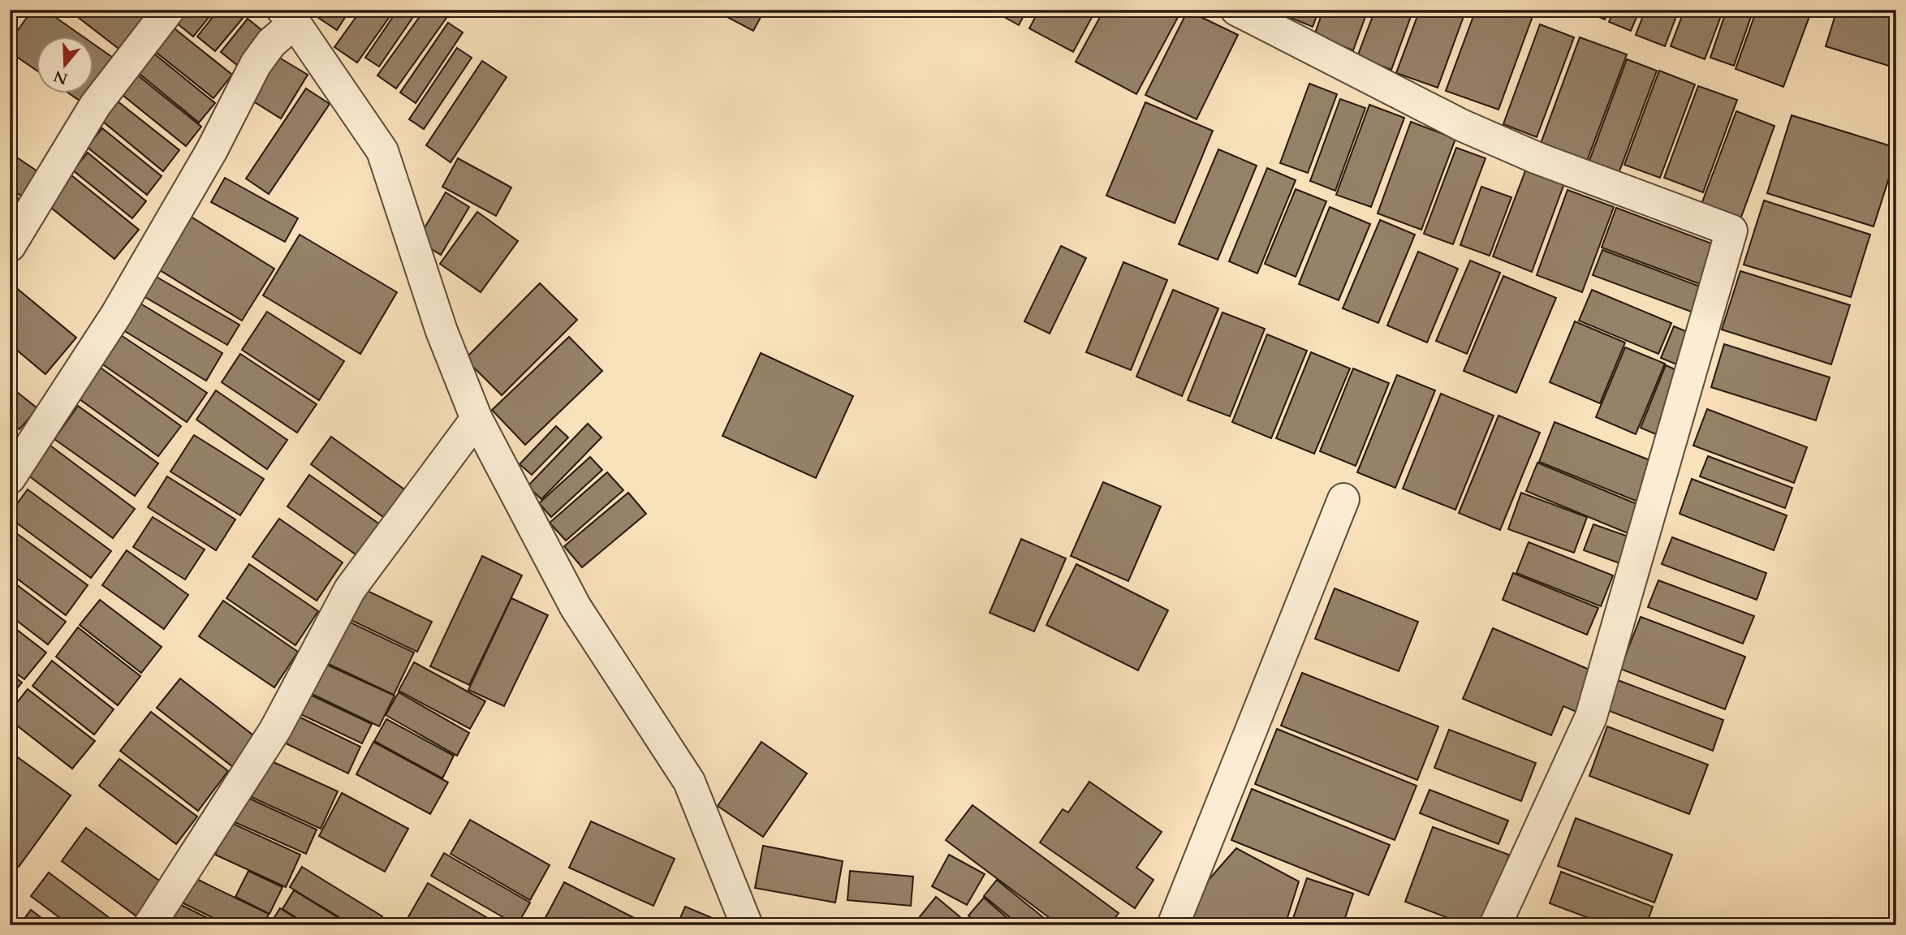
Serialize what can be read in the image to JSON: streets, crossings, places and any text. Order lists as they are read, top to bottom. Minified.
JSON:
{"north":"bottom"}
